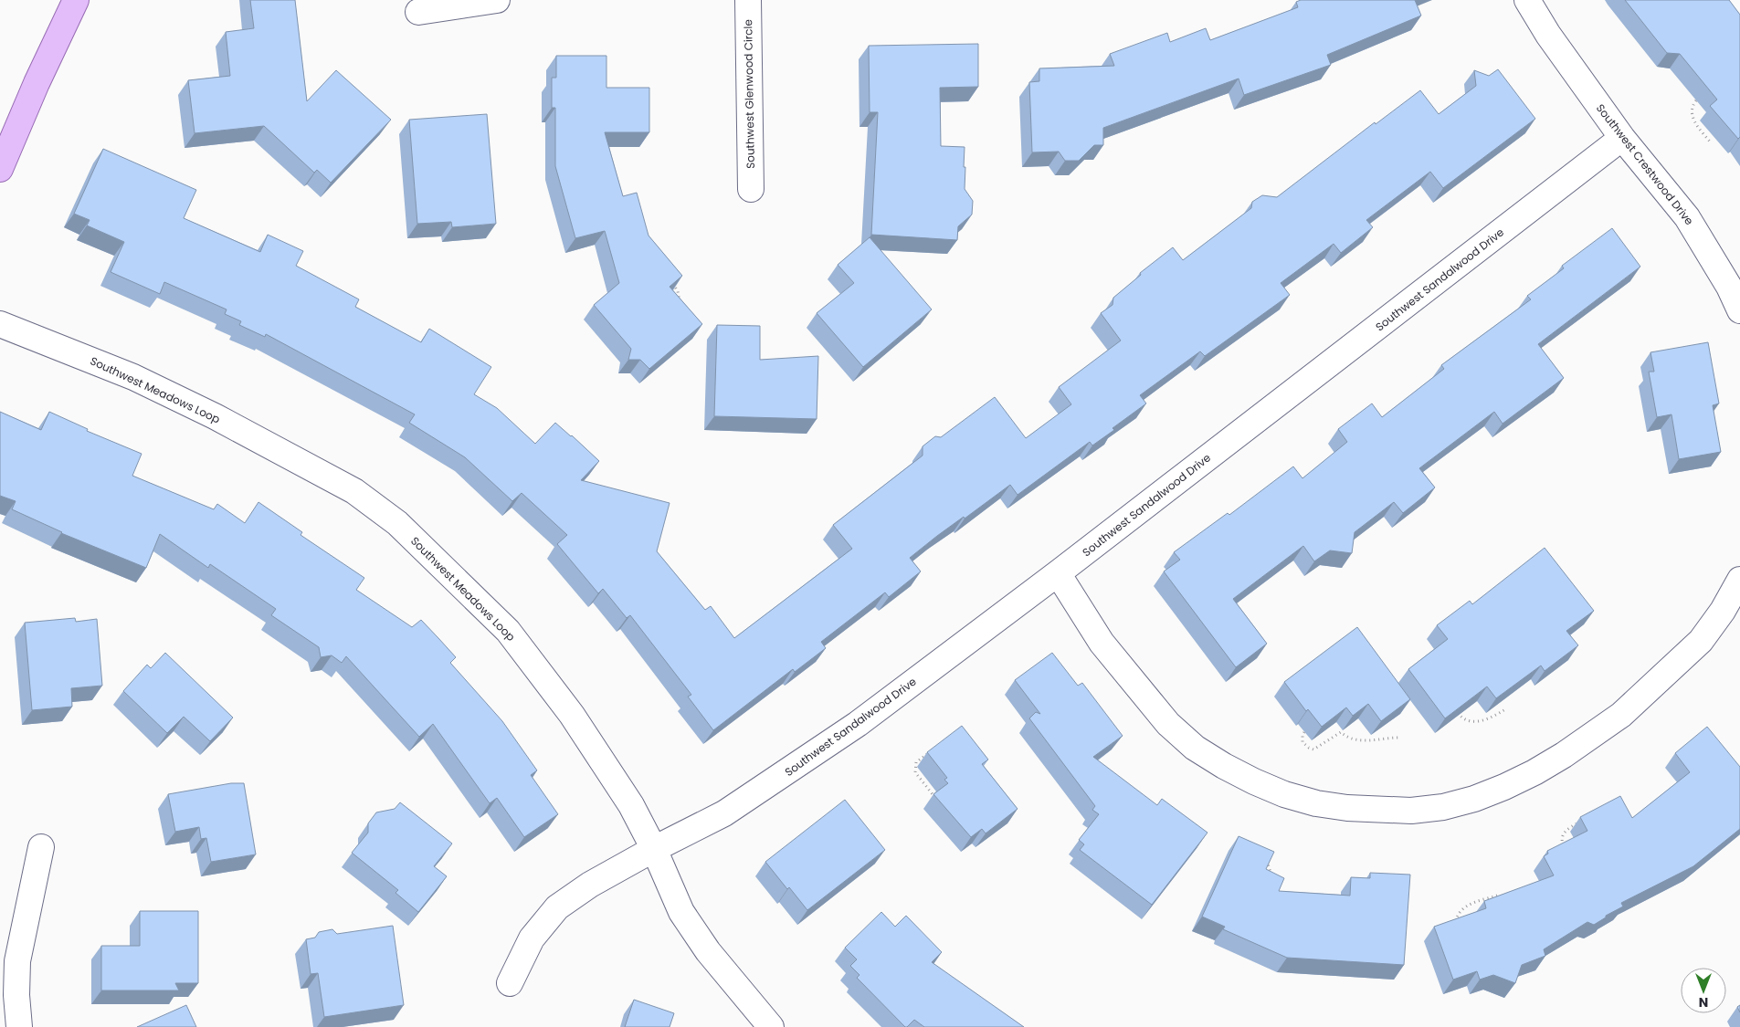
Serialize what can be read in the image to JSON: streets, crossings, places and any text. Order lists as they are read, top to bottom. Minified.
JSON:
{"streets":{"street":["Southwest Glenwood Circle","Southwest Crestwood Drive","Southwest Sandalwood Drive","Southwest Meadows Loop"]},"crossings":[["Southwest Crestwood Drive","Southwest Sandalwood Drive"],["Southwest Sandalwood Drive","Southwest Meadows Loop"]],"north":"bottom"}
